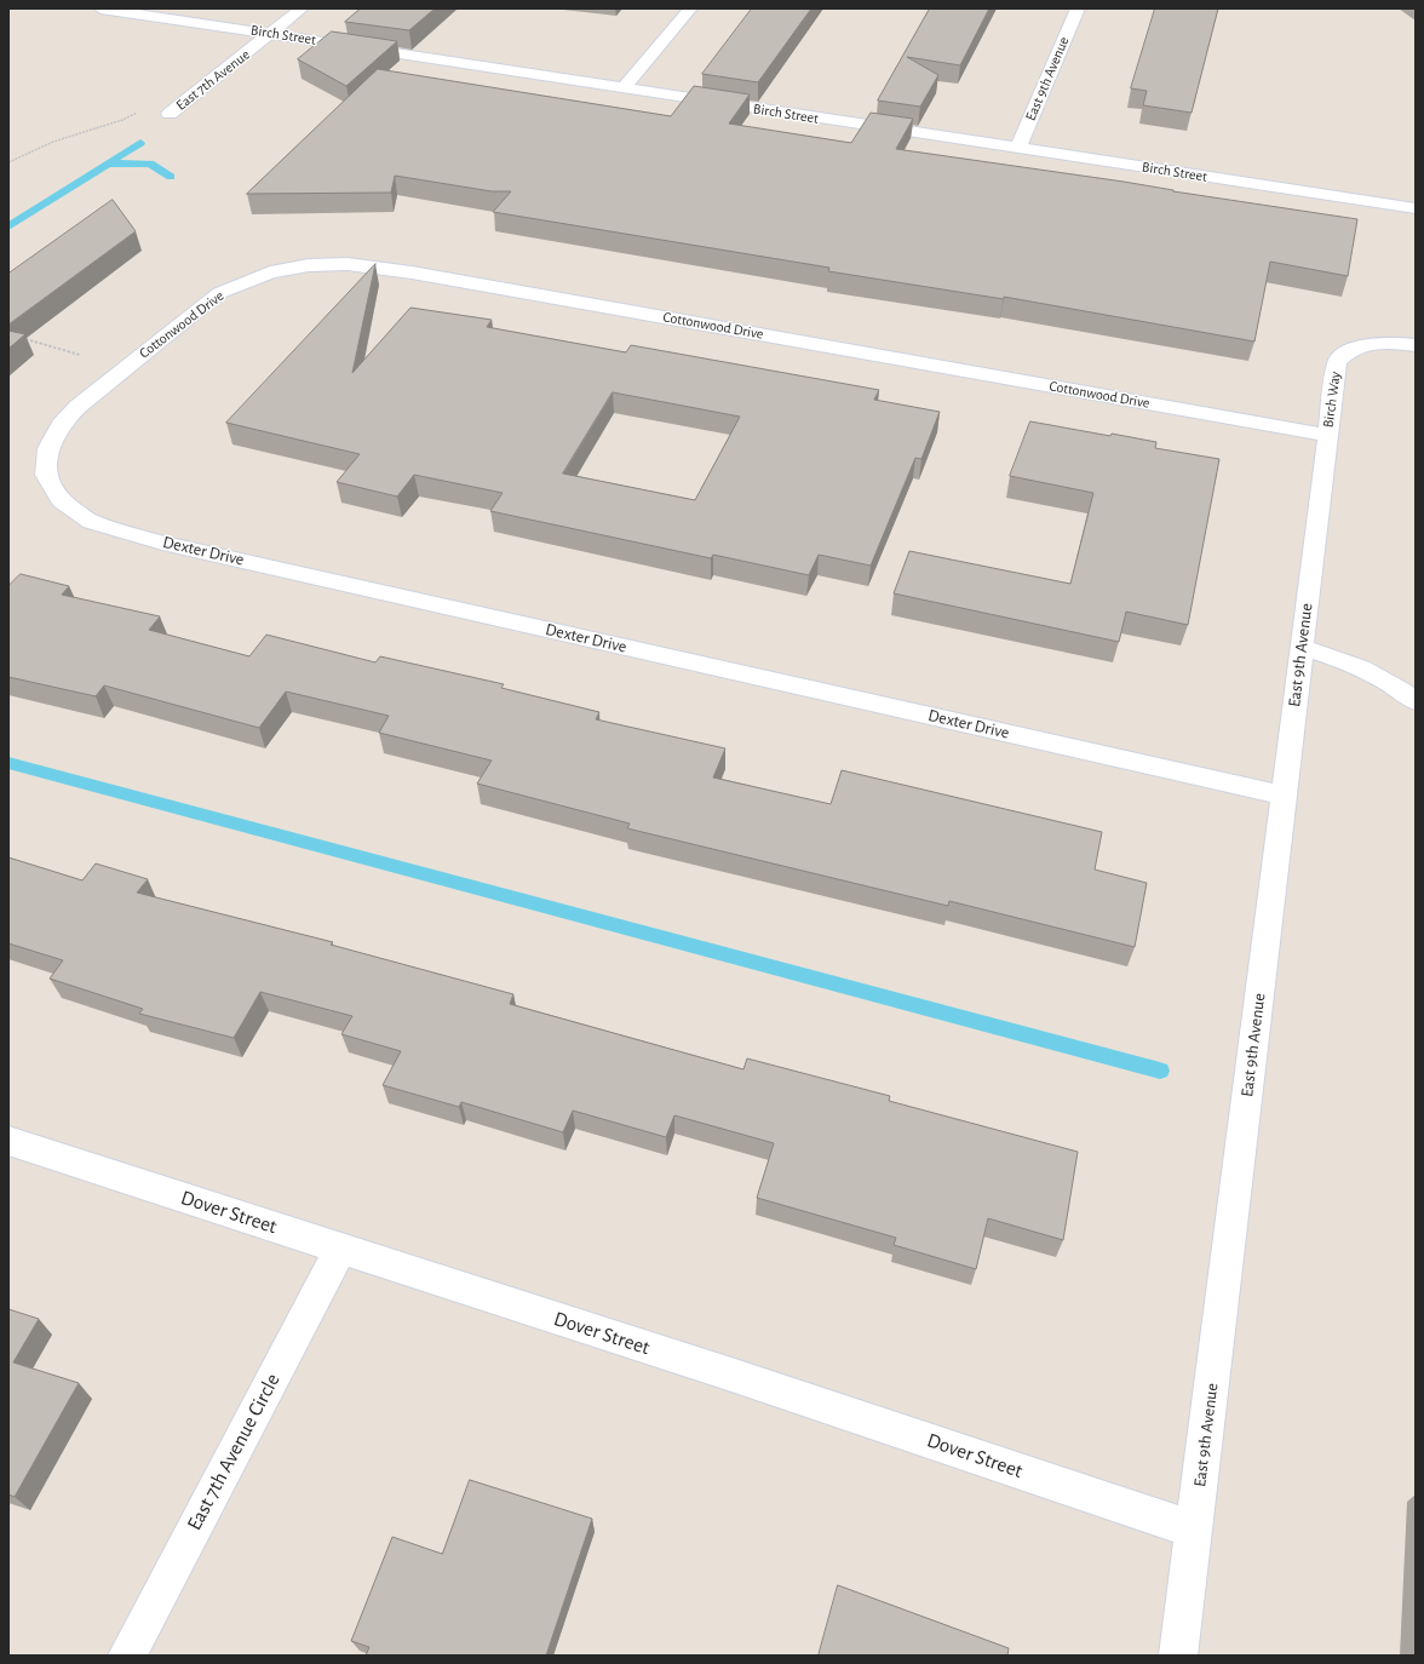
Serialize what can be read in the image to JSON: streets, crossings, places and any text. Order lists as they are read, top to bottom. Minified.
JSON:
{"streets":{"street":["Birch Street","East 9th Avenue","East 7th Avenue","Cottonwood Drive","Birch Way","Dexter Drive","Dover Street","East 7th Avenue Circle"]},"crossings":[["Birch Street","East 9th Avenue"],["Birch Street","East 7th Avenue"],["East 9th Avenue","Cottonwood Drive"],["East 9th Avenue","Birch Way"],["East 9th Avenue","Dexter Drive"],["East 9th Avenue","Dover Street"],["Cottonwood Drive","Birch Way"],["Cottonwood Drive","Dexter Drive"],["Dover Street","East 7th Avenue Circle"]]}
